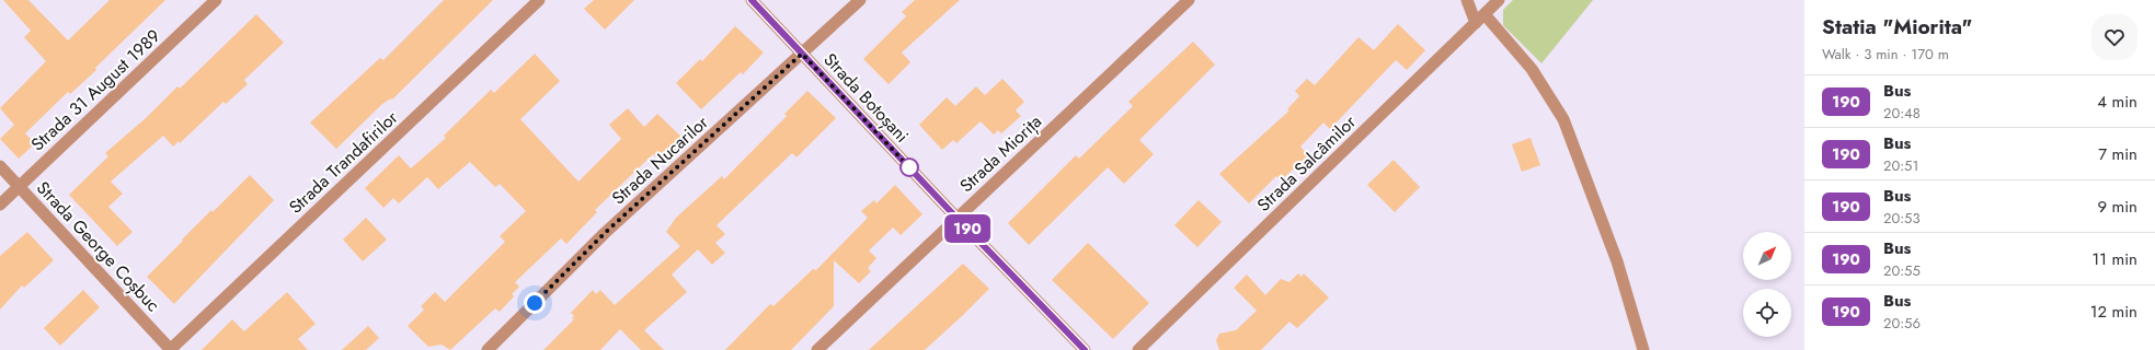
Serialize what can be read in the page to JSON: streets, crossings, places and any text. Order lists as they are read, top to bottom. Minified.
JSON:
{"streets":{"street":["Strada 31 August 1989","Strada Botoșani","Strada Miorița","Strada Nucarilor","Strada Trandafirilor","Strada Salcâmilor","Strada George Coșbuc"]},"crossings":[["Strada 31 August 1989","Strada George Coșbuc"],["Strada Botoșani","Strada Miorița"],["Strada Botoșani","Strada Nucarilor"],["Strada Trandafirilor","Strada George Coșbuc"]],"lines":["bus line 190"],"north":"top right","page":{"on_map":"190","heading":["Statia \"Miorita\"","Walk · 3 min · 170 m"],"list":[{"mark":"190","name":"Bus","note":"20:48","value":"4 min"},{"mark":"190","name":"Bus","note":"20:51","value":"7 min"},{"mark":"190","name":"Bus","note":"20:53","value":"9 min"},{"mark":"190","name":"Bus","note":"20:55","value":"11 min"},{"mark":"190","name":"Bus","note":"20:56","value":"12 min"}]}}
